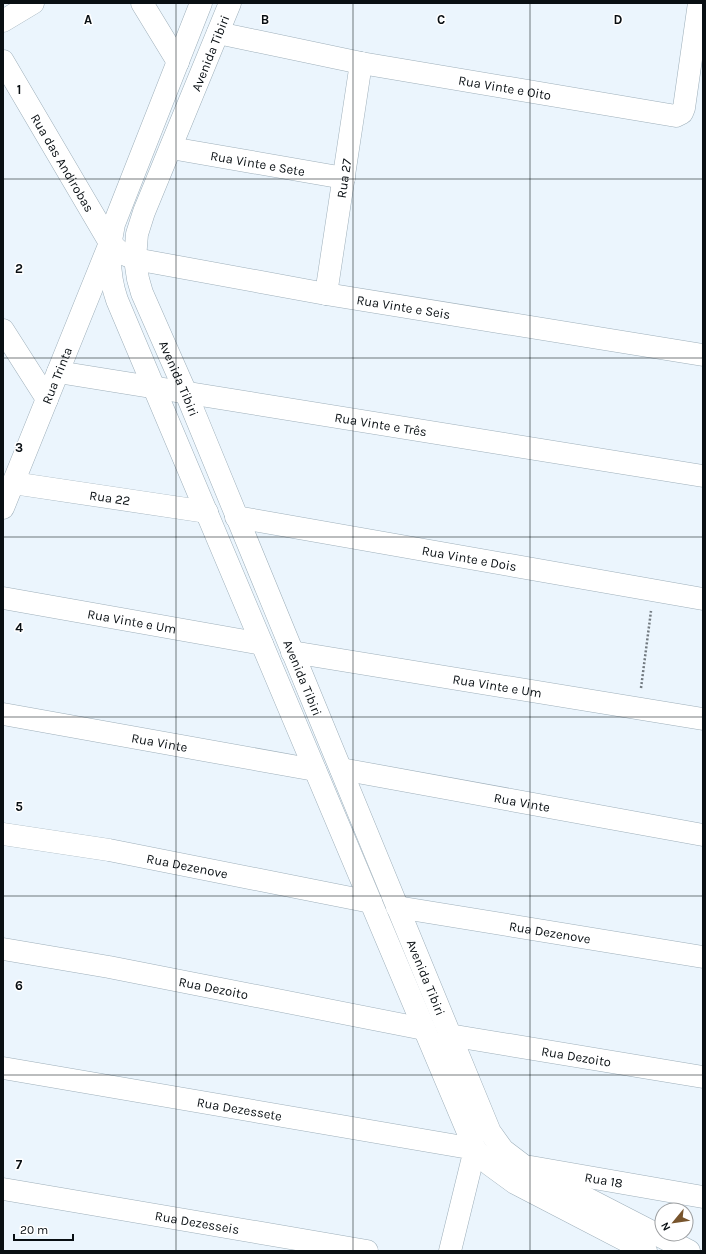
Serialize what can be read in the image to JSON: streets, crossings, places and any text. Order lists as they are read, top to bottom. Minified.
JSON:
{"streets":{"street":["Avenida Tibiri","Rua Vinte e Oito","Rua das Andirobas","Rua Vinte e Sete","Rua 27","Rua Vinte e Seis","Rua Trinta","Rua Vinte e Três","Rua 22","Rua Vinte e Dois","Rua Vinte e Um","Rua Vinte","Rua Dezenove","Rua Dezoito","Rua Dezessete","Rua 18","Rua Dezesseis"]},"crossings":[["Avenida Tibiri","Rua Vinte e Oito"],["Avenida Tibiri","Rua das Andirobas"],["Avenida Tibiri","Rua Vinte e Sete"],["Avenida Tibiri","Rua Vinte e Seis"],["Avenida Tibiri","Rua Trinta"],["Avenida Tibiri","Rua Vinte e Três"],["Avenida Tibiri","Rua 22"],["Avenida Tibiri","Rua Vinte e Dois"],["Avenida Tibiri","Rua Vinte e Um"],["Avenida Tibiri","Rua Vinte"],["Avenida Tibiri","Rua Dezenove"],["Avenida Tibiri","Rua Dezoito"],["Avenida Tibiri","Rua Dezessete"],["Avenida Tibiri","Rua 18"],["Rua Vinte e Oito","Rua 27"],["Rua das Andirobas","Rua Vinte e Seis"],["Rua das Andirobas","Rua Trinta"],["Rua Vinte e Sete","Rua 27"],["Rua 27","Rua Vinte e Seis"],["Rua Vinte e Seis","Rua Trinta"],["Rua Trinta","Rua Vinte e Três"],["Rua Trinta","Rua 22"]],"scale_bar":"20 m","north":"bottom left","grid":{"columns":["A","B","C","D"],"rows":["1","2","3","4","5","6","7"]}}
